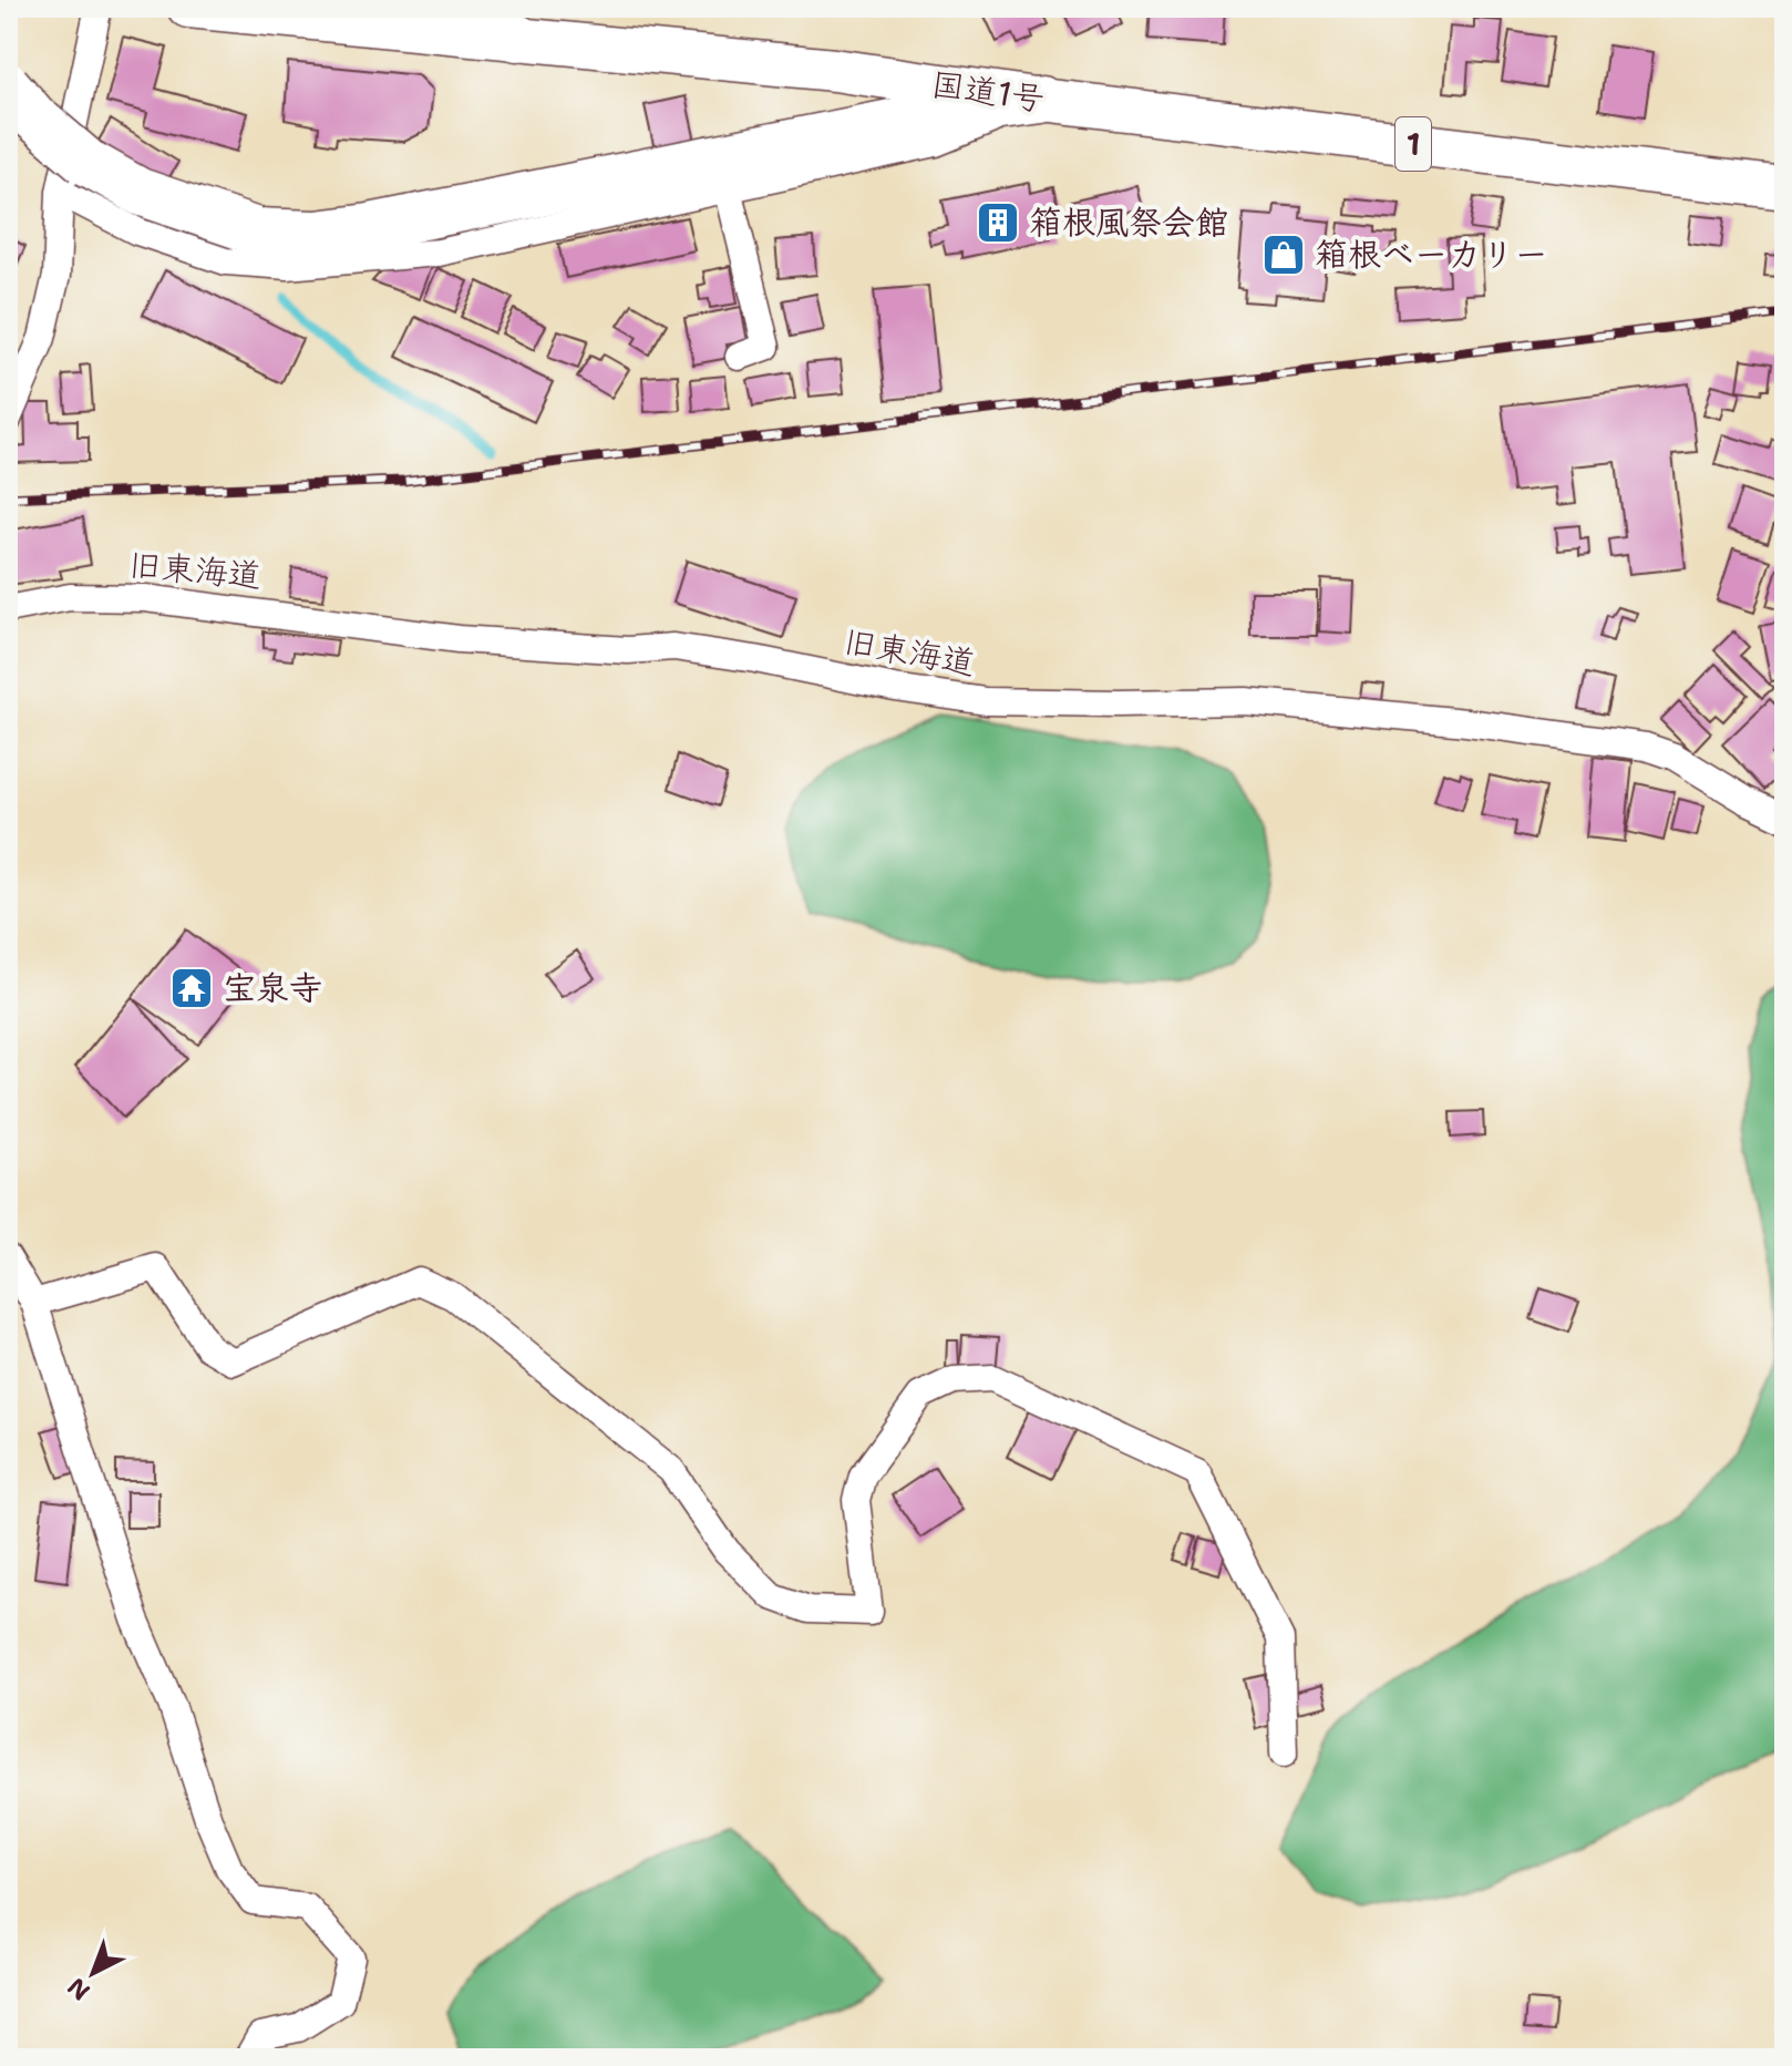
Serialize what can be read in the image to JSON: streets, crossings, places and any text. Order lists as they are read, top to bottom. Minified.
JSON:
{"streets":{"highway":["国道1号","1"],"street":["旧東海道"]},"places":{"building":["箱根風祭会館"],"shop":["箱根ベーカリー"],"temple":["宝泉寺"]},"north":"bottom left"}
